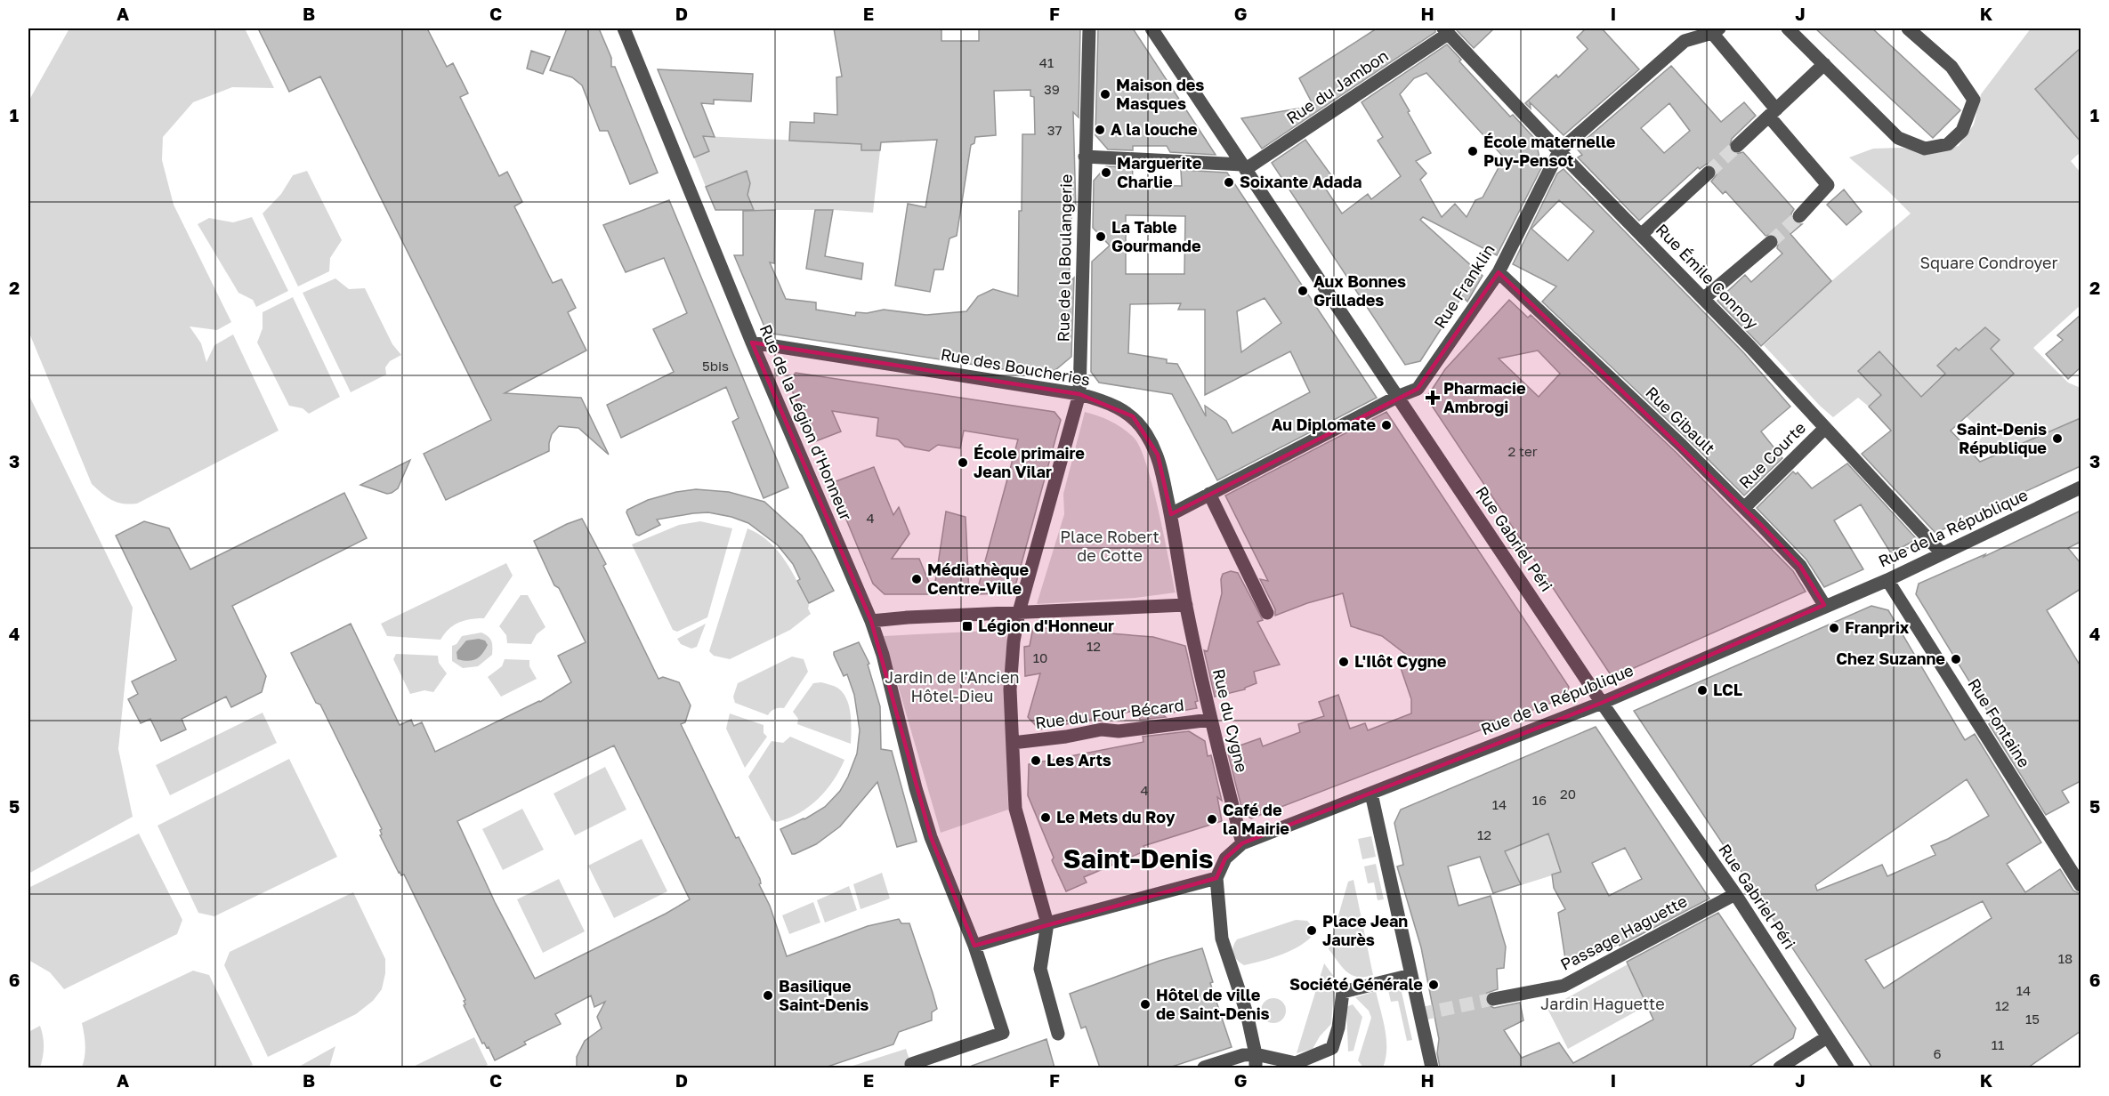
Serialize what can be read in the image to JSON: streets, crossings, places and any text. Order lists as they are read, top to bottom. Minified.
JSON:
{"streets":{"street":["Rue du Jambon","Rue de la Boulangerie","Rue Émile Connoy","Rue Franklin","Rue des Boucheries","Rue Gibault","Rue de la Légion d'Honneur","Rue Courte","Rue de la République","Rue Gabriel Péri","Rue du Four Bécard","Rue du Cygne","Rue Fontaine","Passage Haguette"]},"crossings":[["Rue du Jambon","Rue Émile Connoy"],["Rue du Jambon","Rue Gabriel Péri"],["Rue de la Boulangerie","Rue des Boucheries"],["Rue de la Boulangerie","Rue du Four Bécard"],["Rue Émile Connoy","Rue Franklin"],["Rue Émile Connoy","Rue Courte"],["Rue Émile Connoy","Rue de la République"],["Rue Franklin","Rue Gibault"],["Rue Franklin","Rue Gabriel Péri"],["Rue des Boucheries","Rue de la Légion d'Honneur"],["Rue des Boucheries","Rue du Cygne"],["Rue Gibault","Rue Courte"],["Rue Gibault","Rue de la République"],["Rue de la République","Rue Gabriel Péri"],["Rue de la République","Rue du Cygne"],["Rue de la République","Rue Fontaine"],["Rue Gabriel Péri","Passage Haguette"],["Rue du Four Bécard","Rue du Cygne"]],"districts":["Saint-Denis"],"parks":["Square Condroyer","Place Robert de Cotte","Jardin de l'Ancien Hôtel-Dieu","Jardin Haguette"],"places":{"other":["Maison des Masques","A la louche","École maternelle Puy-Pensot","Marguerite Charlie","Soixante Adada","La Table Gourmande","Aux Bonnes Grillades","Au Diplomate","Saint-Denis République","École primaire Jean Vilar","Médiathèque Centre-Ville","Franprix","Chez Suzanne","L'Ilôt Cygne","LCL","Les Arts","Le Mets du Roy","Café de la Mairie","Place Jean Jaurès","Société Générale","Basilique Saint-Denis","Hôtel de ville de Saint-Denis"],"health":["Pharmacie Ambrogi"],"transit":["Légion d'Honneur"]},"house_numbers":["41","39","37","5bis","2 ter","4","12","10","4","20","16","14","12","18","14","12","15","11","6"],"grid":{"columns":["A","B","C","D","E","F","G","H","I","J","K"],"rows":["1","2","3","4","5","6"]}}
